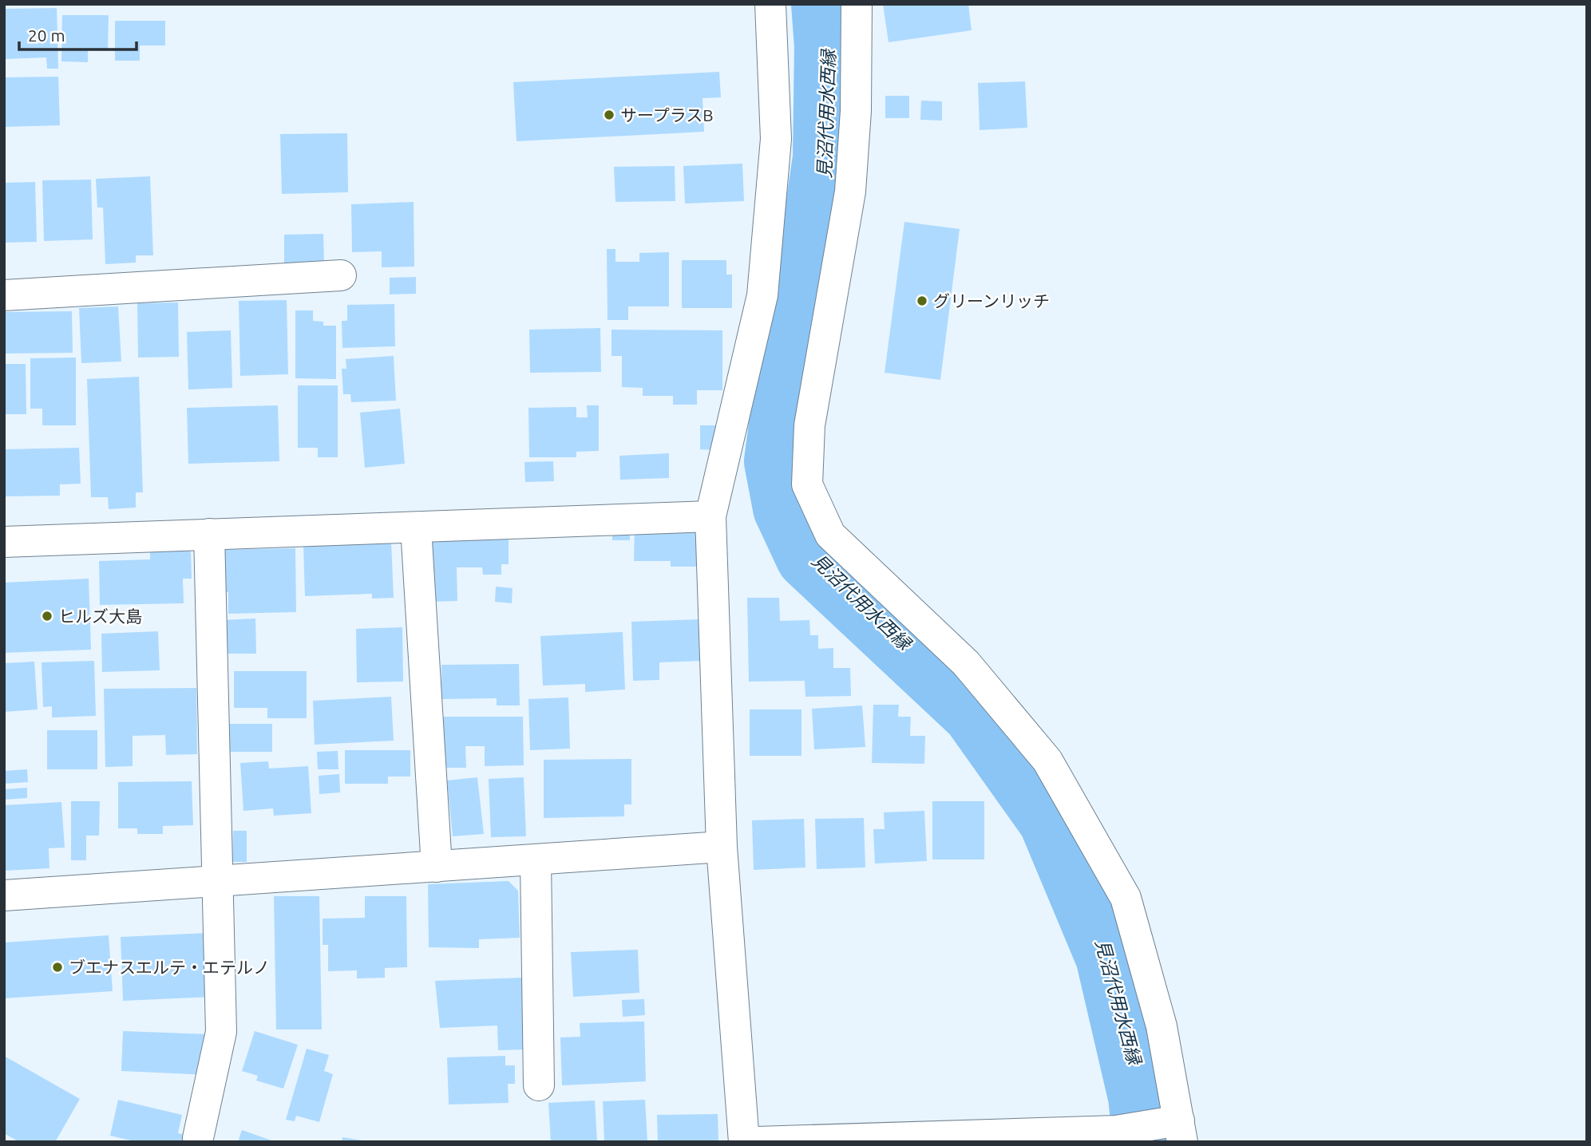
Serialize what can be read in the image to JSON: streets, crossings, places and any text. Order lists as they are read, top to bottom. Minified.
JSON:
{"water":["見沼代用水西縁"],"places":["サープラスB","グリーンリッチ","ヒルズ大島","ブエナスエルテ・エテルノ"],"scale_bar":"20 m"}
